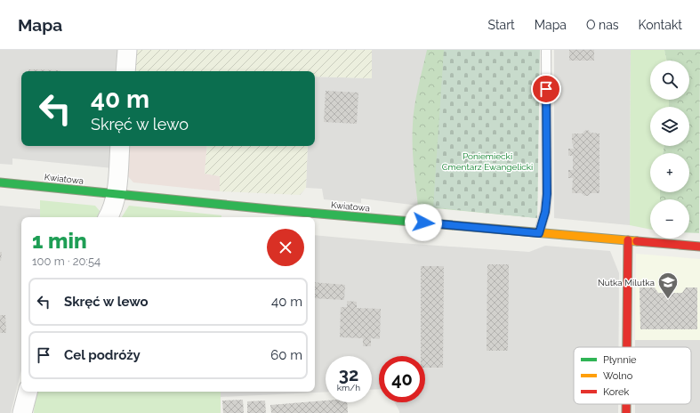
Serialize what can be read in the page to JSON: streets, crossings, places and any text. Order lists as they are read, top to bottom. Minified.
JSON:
{"streets":{"street":["Kwiatowa"]},"parks":["Poniemiecki Cmentarz Ewangelicki"],"places":{"school or university":["Nutka Milutka"]},"legend":["Płynnie","Wolno","Korek"],"page":{"header":"Mapa","nav":["Start","Mapa","O nas","Kontakt"],"map_buttons":["+","−"],"turn":["40 m","Skręć w lewo"],"heading":["1 min","100 m · 20:54"],"list":[{"name":"Skręć w lewo","value":"40 m"},{"name":"Cel podróży","value":"60 m"}],"speed":"32 km/h","limit":"40"}}
